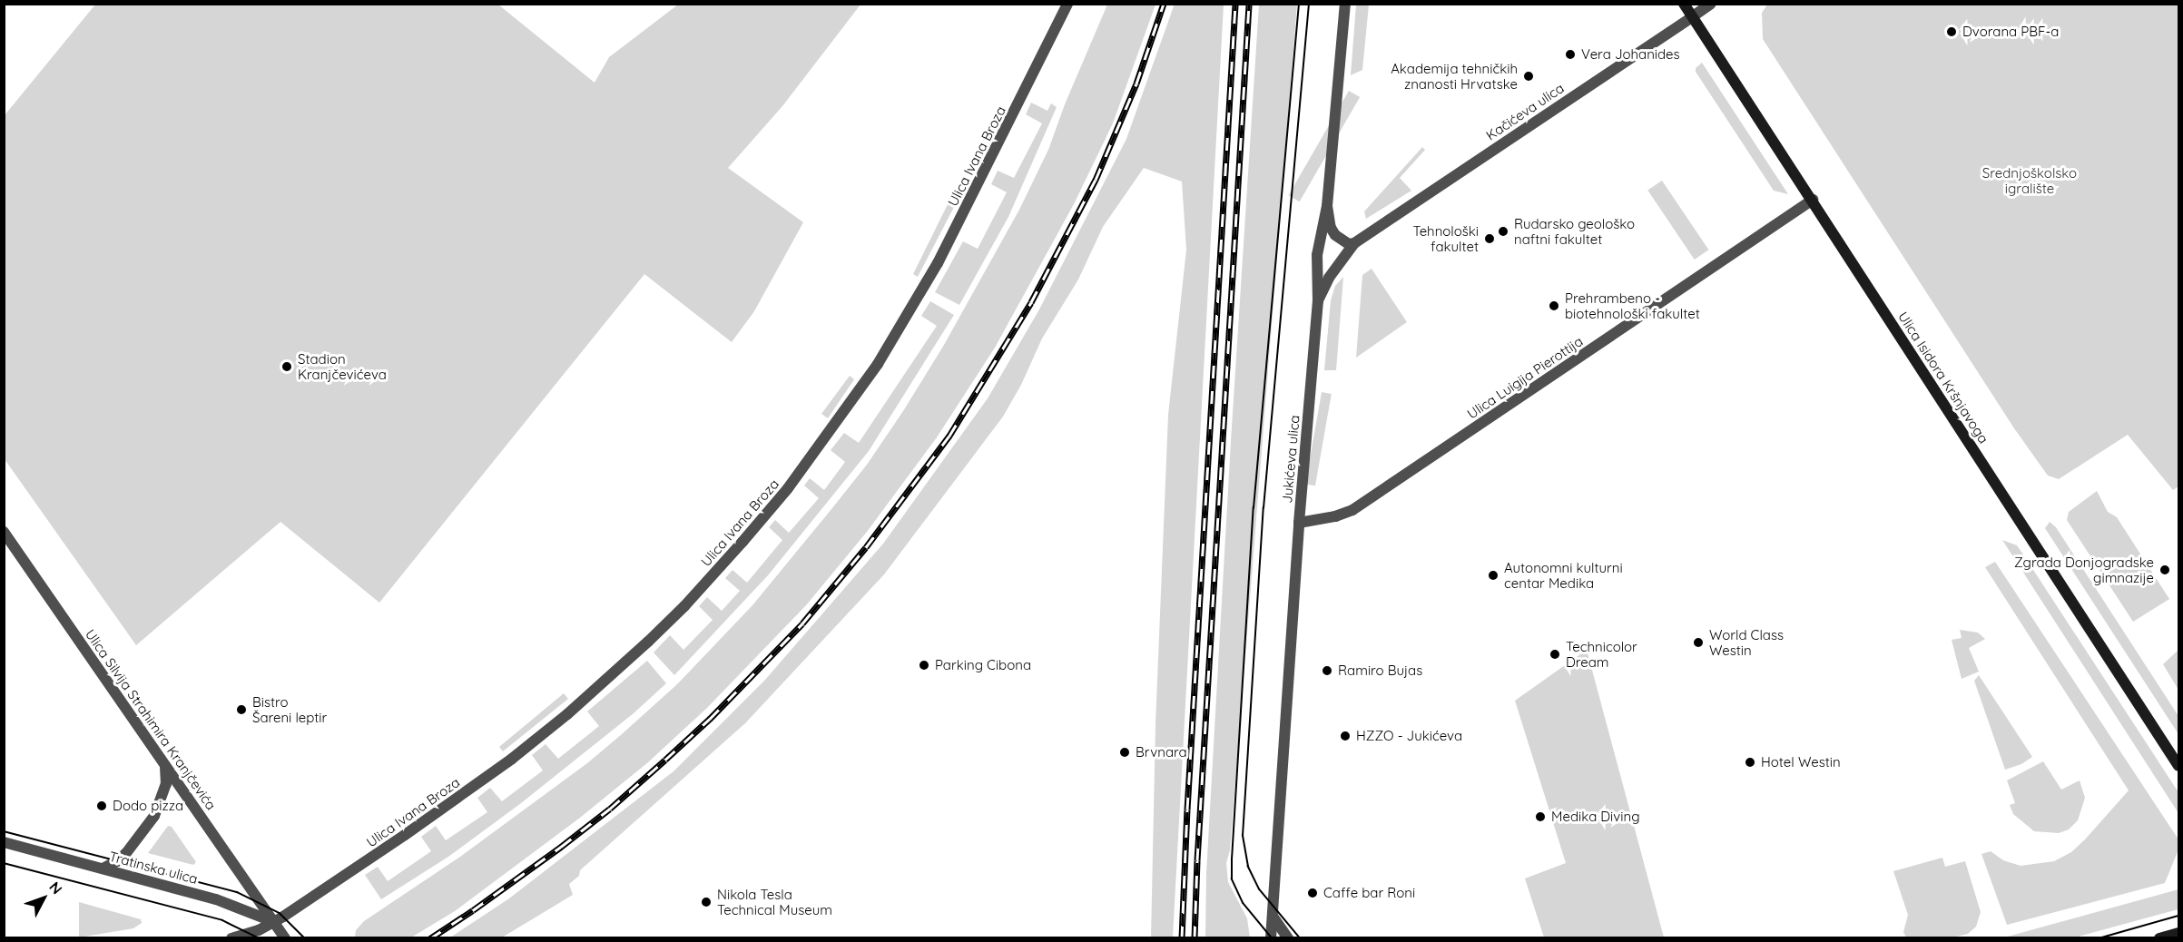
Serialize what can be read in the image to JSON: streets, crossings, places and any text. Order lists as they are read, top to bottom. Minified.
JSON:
{"streets":{"main road":["Ulica Isidora Kršnjavoga"],"street":["Kačićeva ulica","Ulica Ivana Broza","Ulica Luigija Pierottija","Jukićeva ulica","Ulica Silvija Strahimira Kranjčevića","Tratinska ulica"]},"crossings":[["Kačićeva ulica","Ulica Isidora Kršnjavoga"],["Kačićeva ulica","Jukićeva ulica"],["Ulica Ivana Broza","Ulica Silvija Strahimira Kranjčevića"],["Ulica Ivana Broza","Tratinska ulica"],["Ulica Luigija Pierottija","Ulica Isidora Kršnjavoga"],["Ulica Luigija Pierottija","Jukićeva ulica"],["Ulica Silvija Strahimira Kranjčevića","Tratinska ulica"]],"parks":["Srednjoškolsko igralište"],"places":["Dvorana PBF-a","Vera Johanides","Akademija tehničkih znanosti Hrvatske","Rudarsko geološko naftni fakultet","Tehnološki fakultet","Prehrambeno - biotehnološki fakultet","Stadion Kranjčevićeva","Zgrada Donjogradske gimnazije","Autonomni kulturni centar Medika","World Class Westin","Technicolor Dream","Parking Cibona","Ramiro Bujas","Bistro Šareni leptir","HZZO - Jukićeva","Brvnara","Hotel Westin","Dodo pizza","Medika Diving","Caffe bar Roni","Nikola Tesla Technical Museum"],"north":"top right"}
